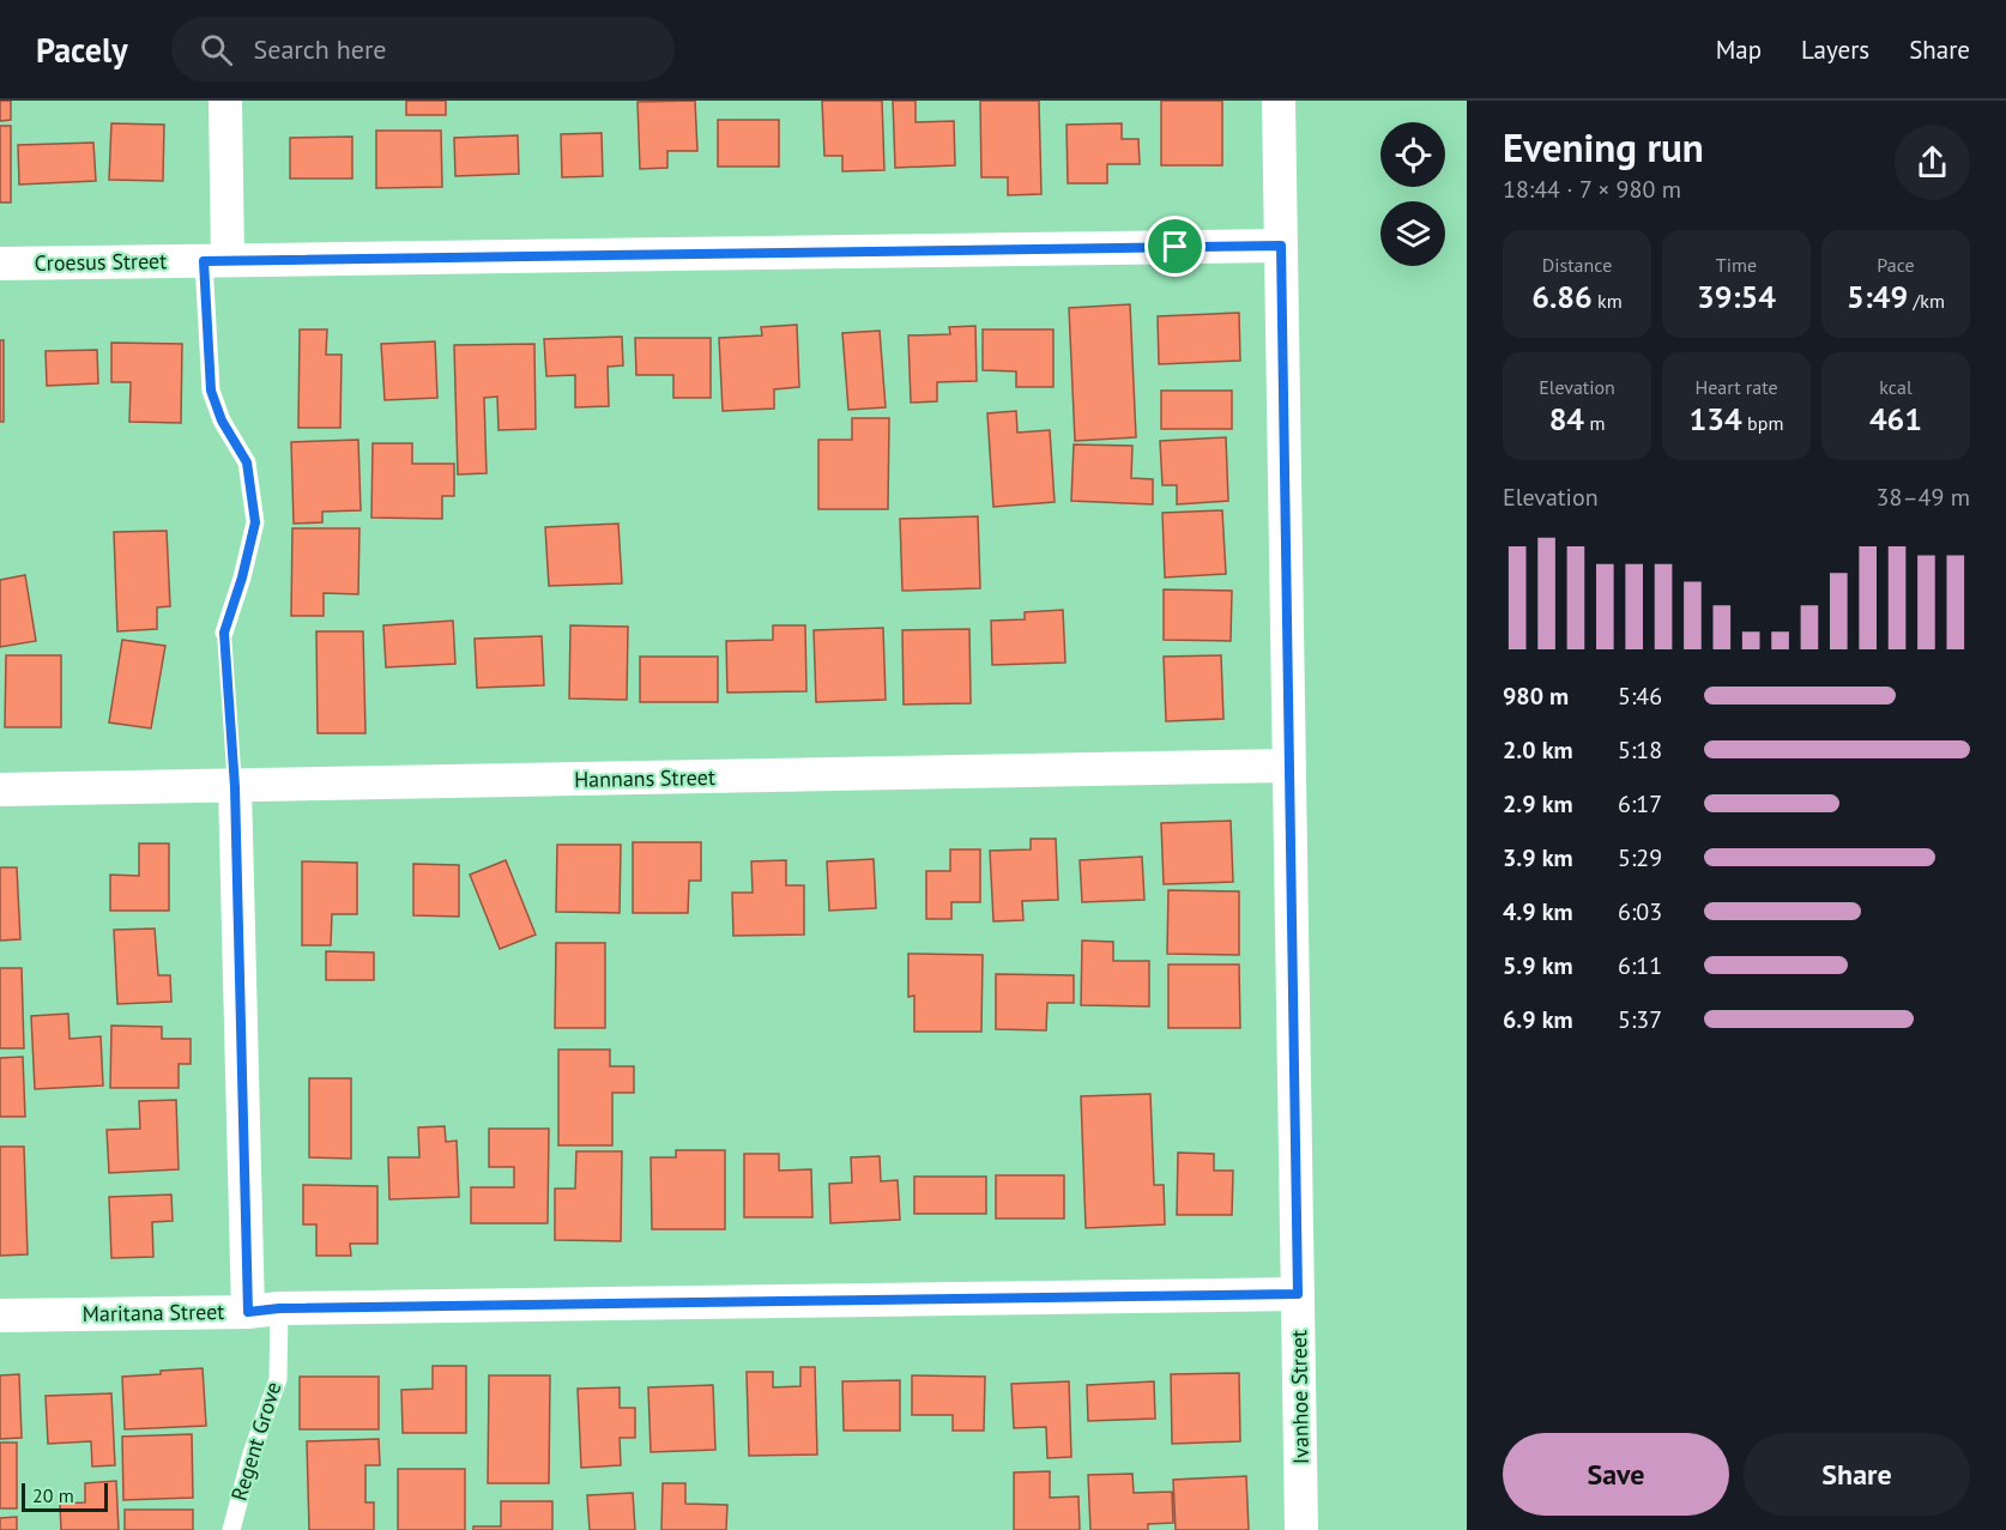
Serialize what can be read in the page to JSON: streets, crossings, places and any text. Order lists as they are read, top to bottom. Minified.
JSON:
{"streets":{"street":["Croesus Street","Hannans Street","Maritana Street","Ivanhoe Street","Regent Grove"]},"crossings":[["Croesus Street","Ivanhoe Street"],["Hannans Street","Ivanhoe Street"],["Hannans Street","Regent Grove"],["Maritana Street","Ivanhoe Street"],["Maritana Street","Regent Grove"]],"scale_bar":"20 m","page":{"header":"Pacely","search":"Search here","nav":["Map","Layers","Share"],"heading":["Evening run","18:44 · 7 × 980 m"],"stats":[["Distance","6.86 km"],["Time","39:54"],["Pace","5:49 /km"],["Elevation","84 m"],["Heart rate","134 bpm"],["kcal","461"]],"chart":["Elevation","38–49 m"],"list":[{"name":"980 m","note":"5:46"},{"name":"2.0 km","note":"5:18"},{"name":"2.9 km","note":"6:17"},{"name":"3.9 km","note":"5:29"},{"name":"4.9 km","note":"6:03"},{"name":"5.9 km","note":"6:11"},{"name":"6.9 km","note":"5:37"}],"buttons":["Save","Share"],"scale":"20 m"}}
